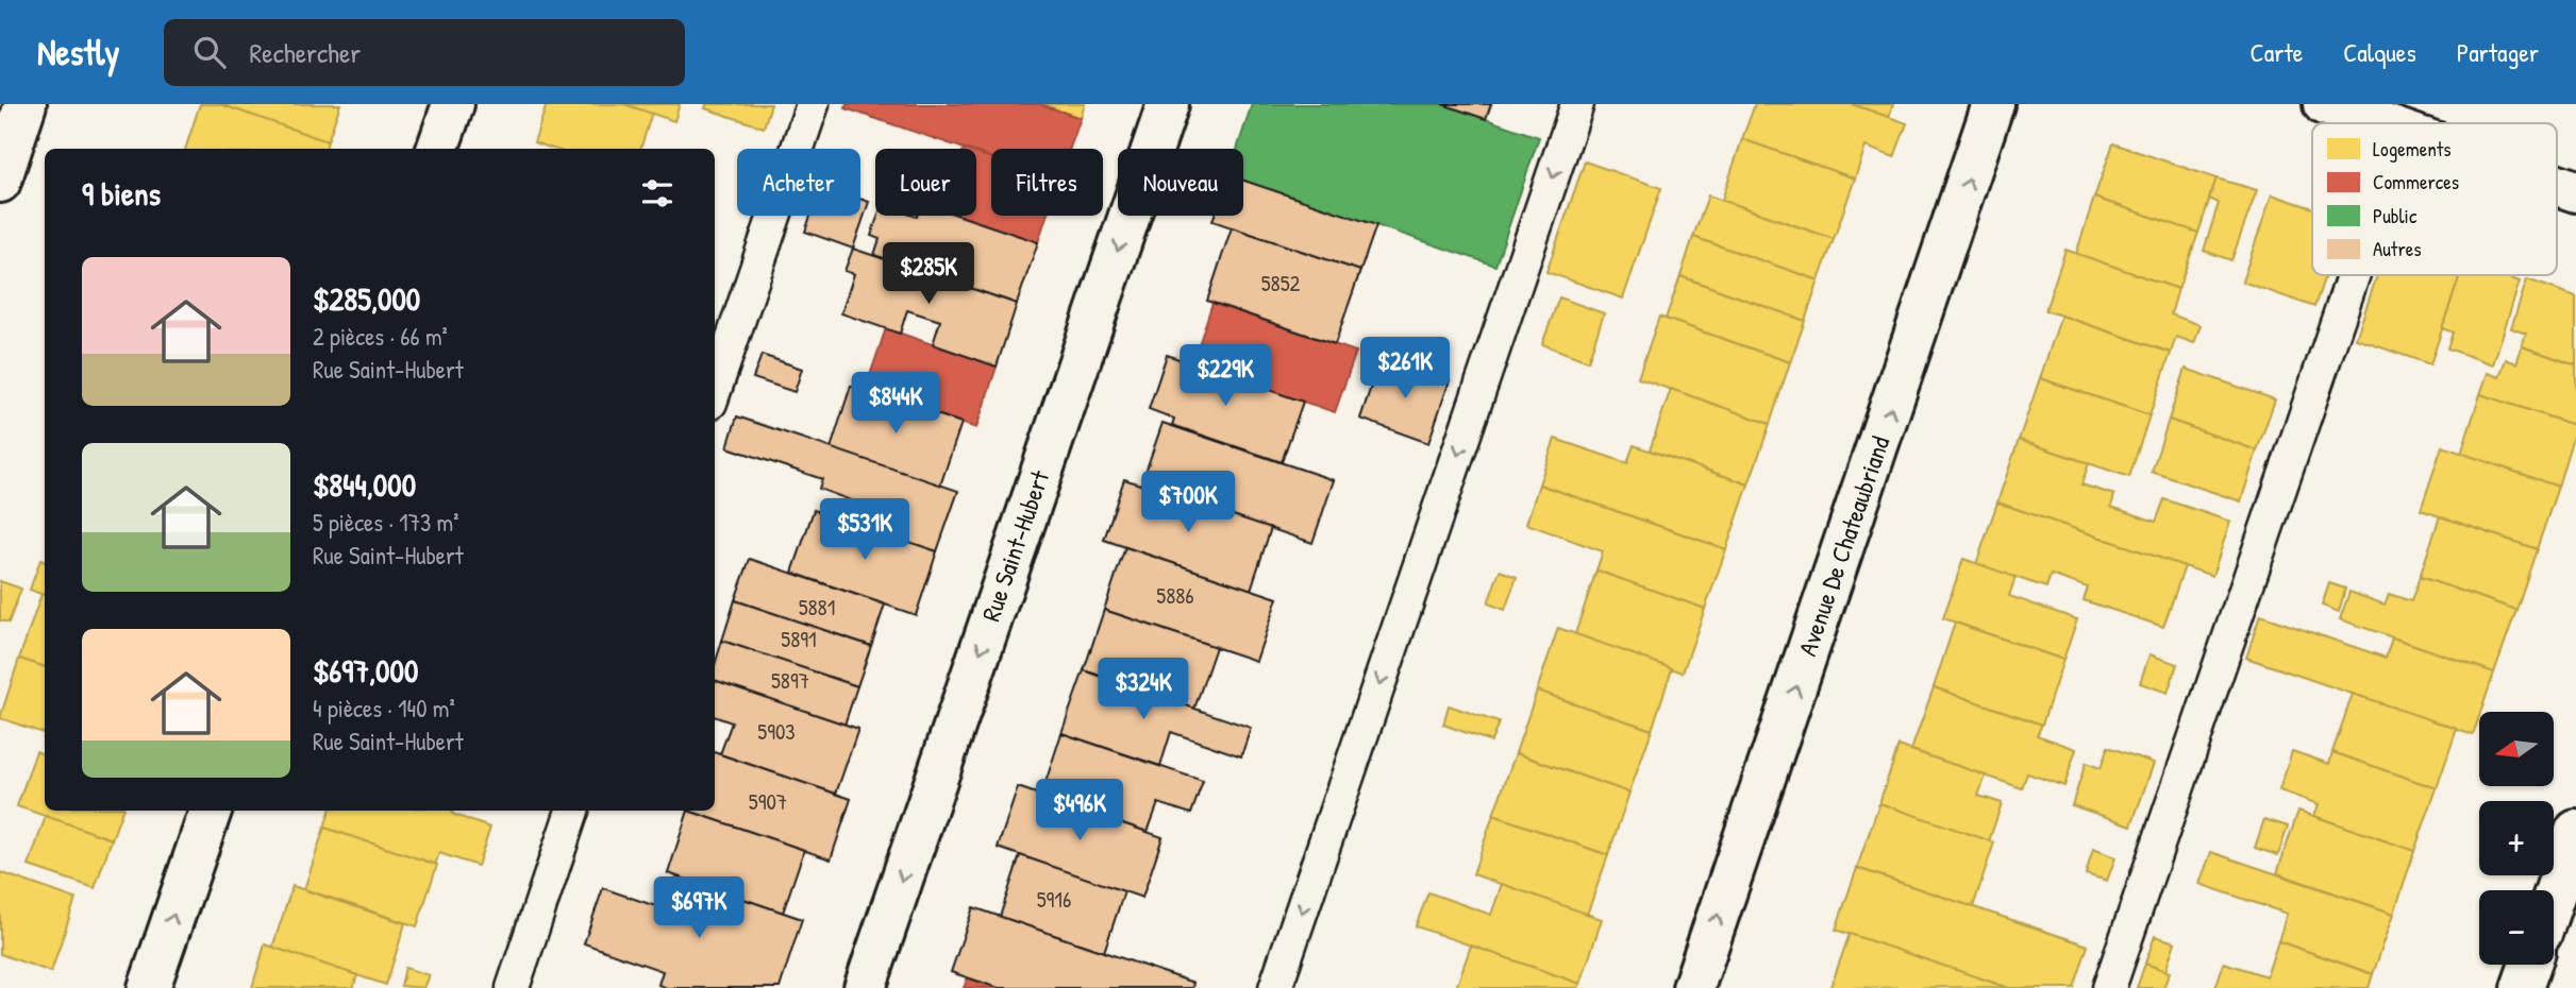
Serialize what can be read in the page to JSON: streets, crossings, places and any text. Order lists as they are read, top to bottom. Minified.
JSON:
{"streets":{"street":["Rue Saint-Hubert","Avenue De Chateaubriand"]},"one_way":["Rue Saint-Hubert","Avenue De Chateaubriand"],"house_numbers":["5852","5886","5881","5891","5897","5903","5907","5916"],"legend":["Logements","Commerces","Public","Autres"],"north":"left","page":{"header":"Nestly","search":"Rechercher","nav":["Carte","Calques","Partager"],"chip":["Acheter","Louer","Filtres","Nouveau"],"heading":"9 biens","list":[{"name":"$285,000","note":"2 pièces · 66 m² · Rue Saint-Hubert"},{"name":"$844,000","note":"5 pièces · 173 m² · Rue Saint-Hubert"},{"name":"$697,000","note":"4 pièces · 140 m² · Rue Saint-Hubert"}],"price":["$285K","$261K","$229K","$844K","$700K","$531K","$324K","$496K","$697K"],"map_buttons":["+","−"]}}
